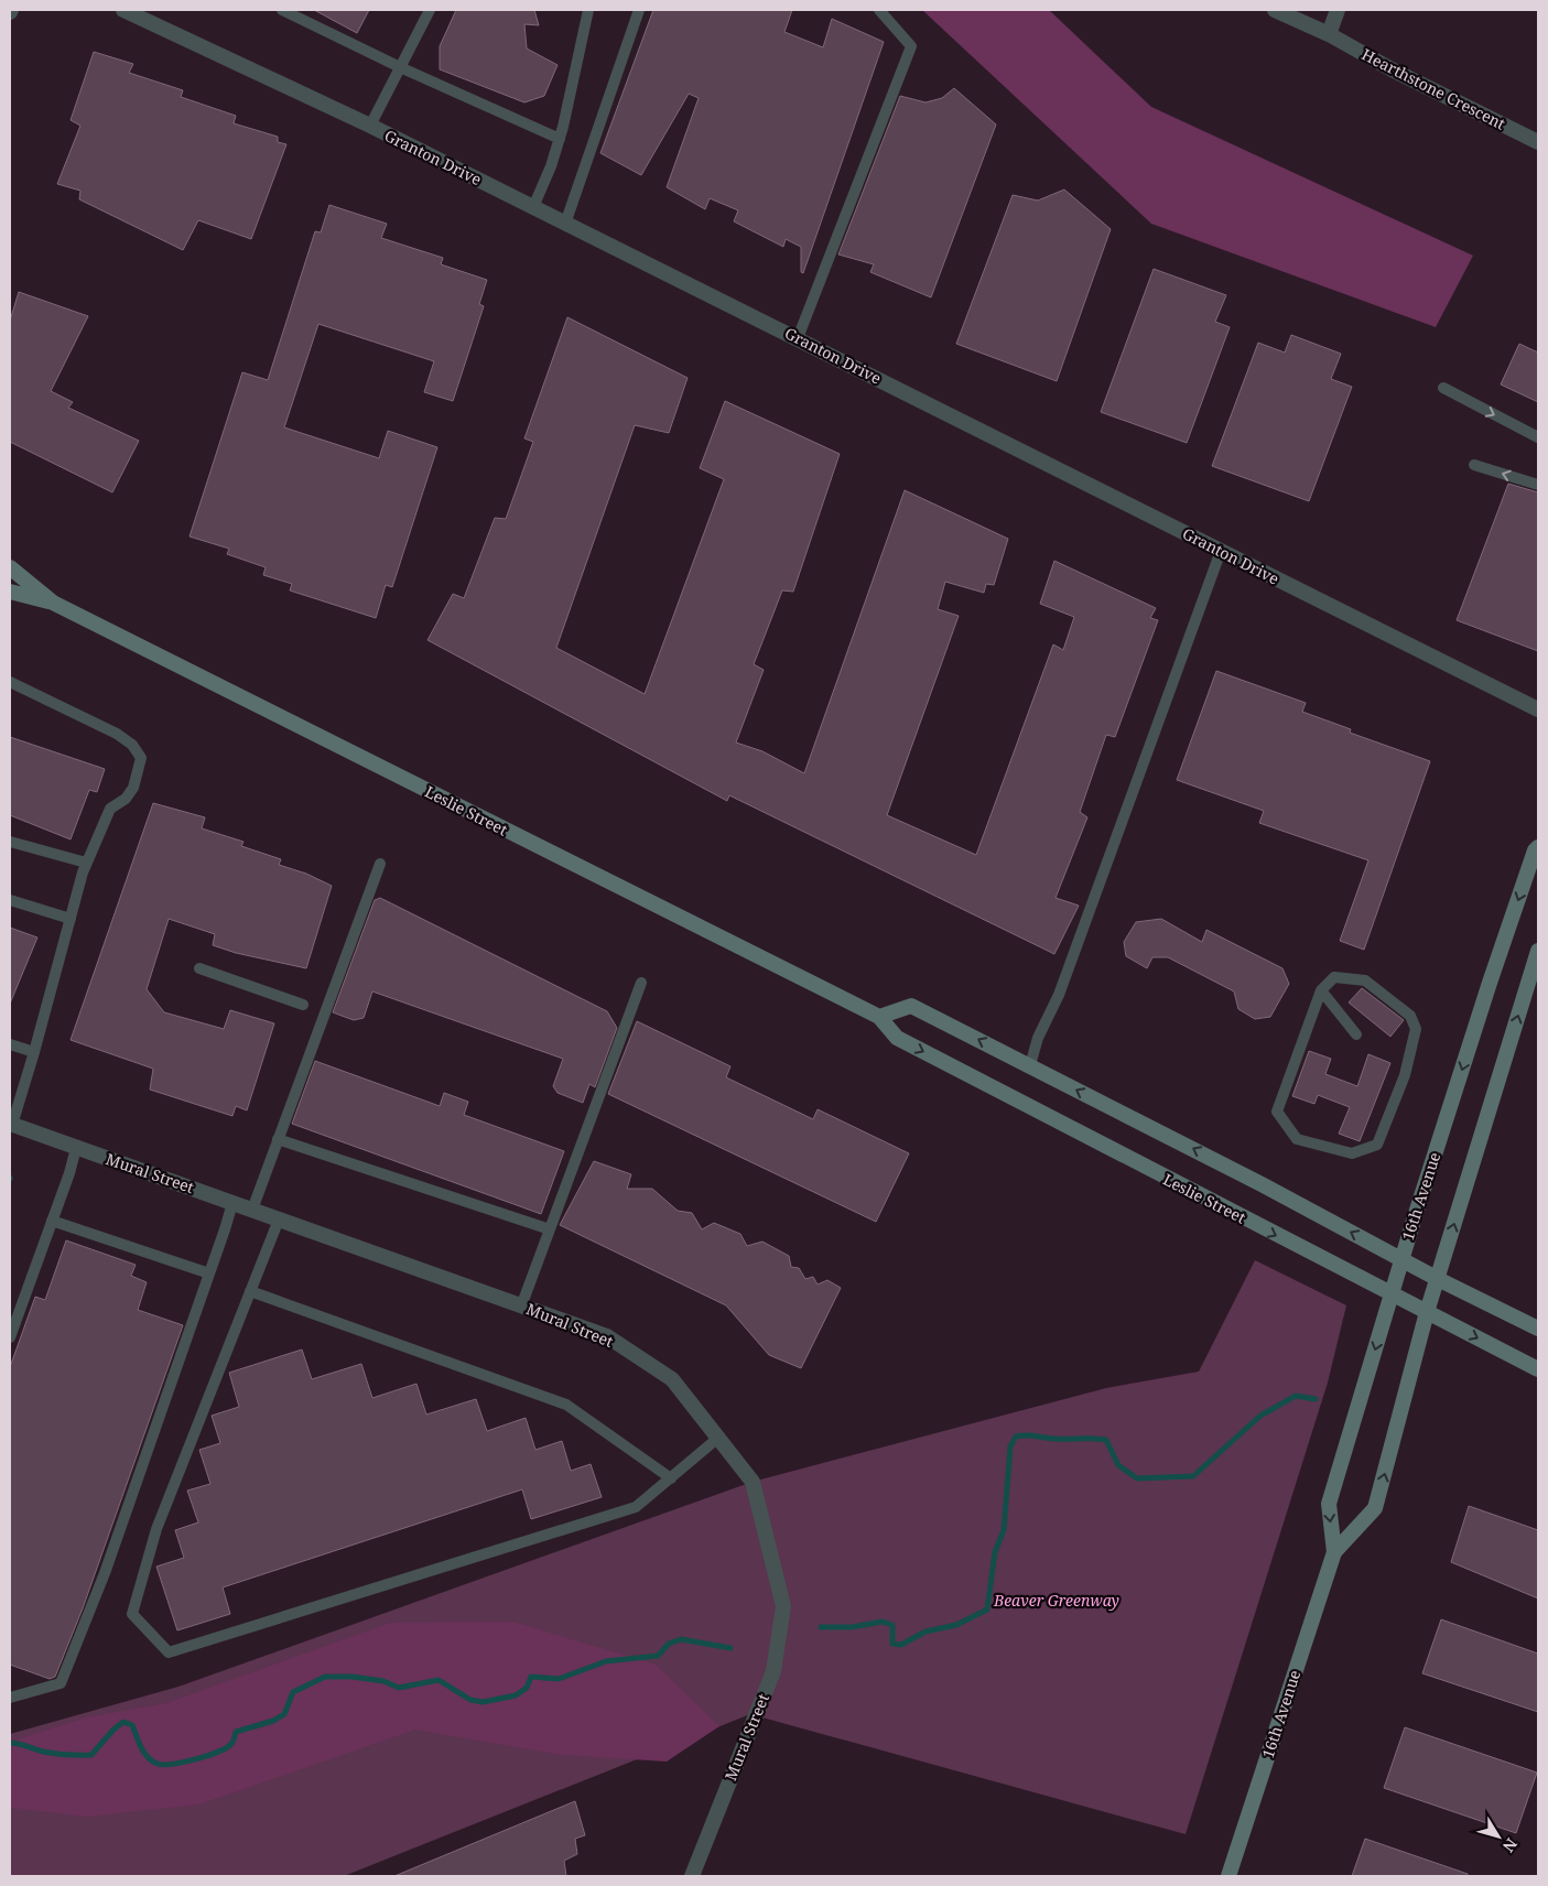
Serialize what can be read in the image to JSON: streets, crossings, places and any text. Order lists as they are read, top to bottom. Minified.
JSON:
{"streets":{"main road":["Leslie Street","16th Avenue"],"street":["Hearthstone Crescent","Granton Drive","Mural Street"]},"crossings":[["Leslie Street","16th Avenue"]],"parks":["Beaver Greenway"],"north":"bottom right"}
